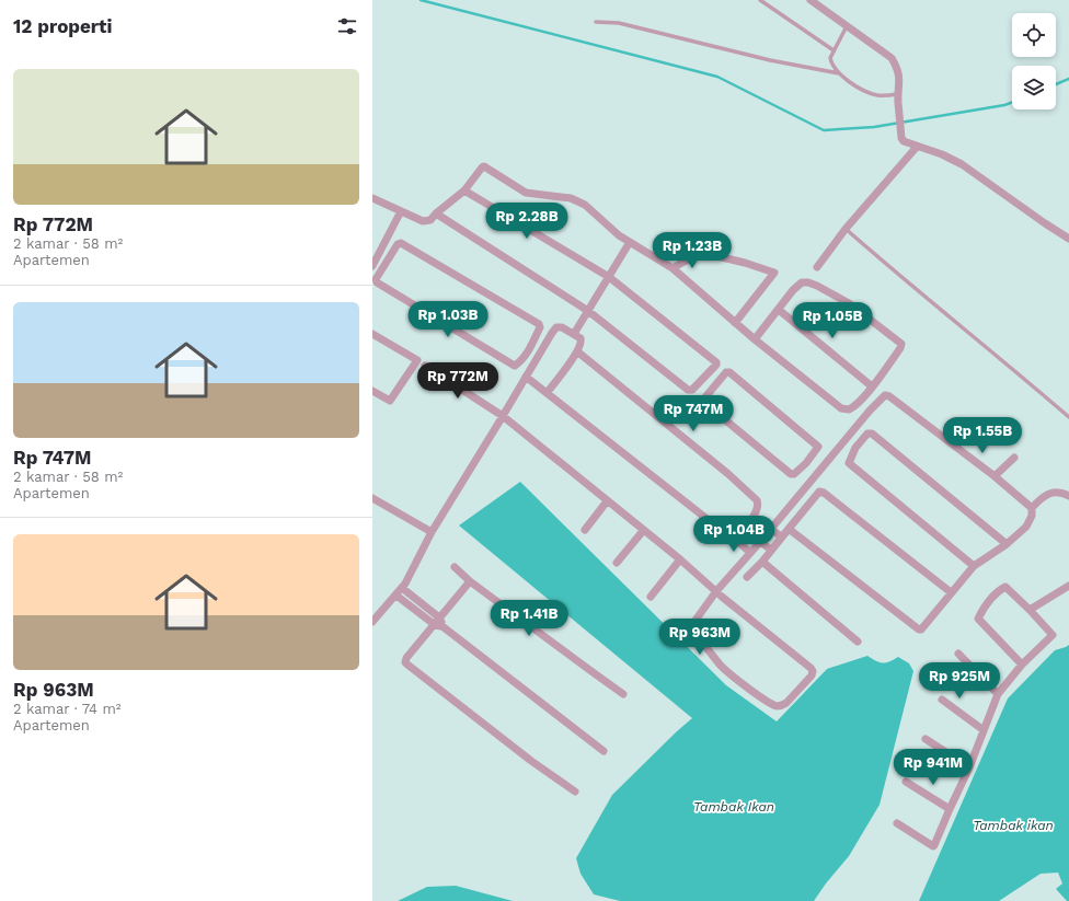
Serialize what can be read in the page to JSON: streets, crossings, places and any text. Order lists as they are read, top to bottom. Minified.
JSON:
{"water":["Tambak Ikan","Tambak ikan"],"page":{"heading":"12 properti","list":[{"name":"Rp 772M","note":"2 kamar · 58 m² · Apartemen"},{"name":"Rp 747M","note":"2 kamar · 58 m² · Apartemen"},{"name":"Rp 963M","note":"2 kamar · 74 m² · Apartemen"}],"price":["Rp 2.28B","Rp 1.23B","Rp 1.03B","Rp 1.05B","Rp 772M","Rp 747M","Rp 1.55B","Rp 1.04B","Rp 1.41B","Rp 963M","Rp 925M","Rp 941M"]}}
